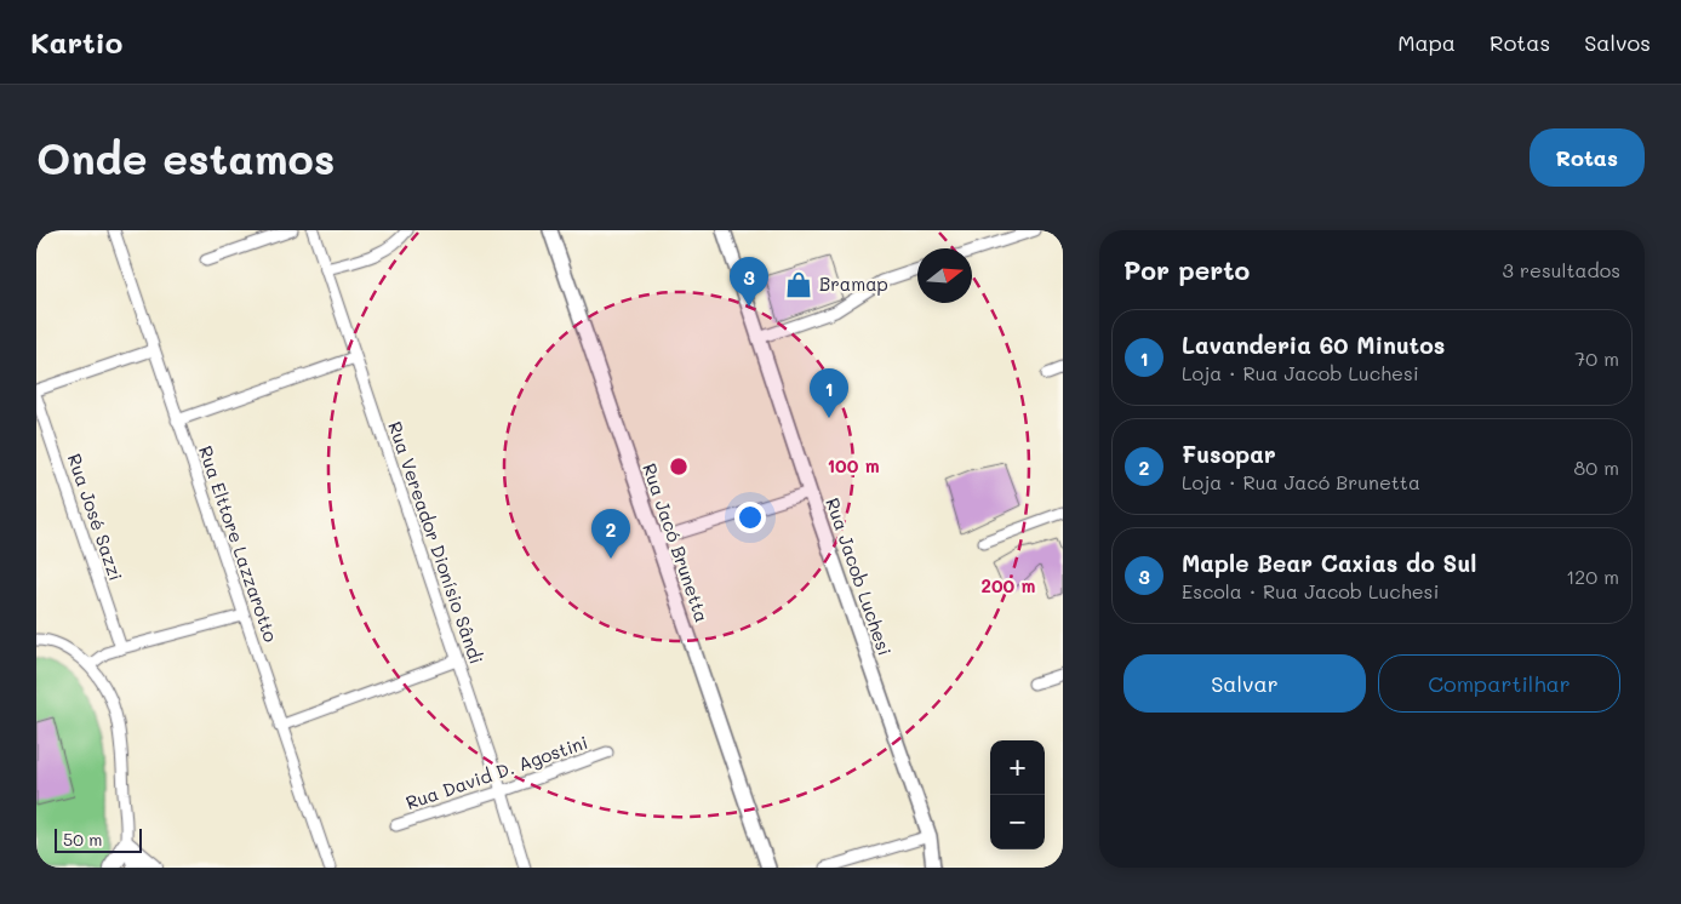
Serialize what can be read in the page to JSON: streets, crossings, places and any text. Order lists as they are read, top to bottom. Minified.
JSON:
{"streets":{"street":["Rua José Sazzi","Rua Vereador Dionísio Sândi","Rua Jacó Brunetta","Rua Elttore Lazzarotto","Rua Jacob Luchesi","Rua David D. Agostini"]},"crossings":[["Rua Vereador Dionísio Sândi","Rua David D. Agostini"]],"places":{"shop":["Bramap"]},"scale_bar":"50 m","north":"right","page":{"header":"Kartio","nav":["Mapa","Rotas","Salvos"],"buttons":["Rotas",["Salvar","Compartilhar"]],"title":"Onde estamos","heading":["Por perto","3 resultados"],"pins":["3","1","2"],"list":[{"mark":"1","name":"Lavanderia 60 Minutos","note":"Loja · Rua Jacob Luchesi","value":"70 m"},{"mark":"2","name":"Fusopar","note":"Loja · Rua Jacó Brunetta","value":"80 m"},{"mark":"3","name":"Maple Bear Caxias do Sul","note":"Escola · Rua Jacob Luchesi","value":"120 m"}],"map_buttons":["+","−"],"scale":"50 m"},"rings":["100 m","200 m"]}
